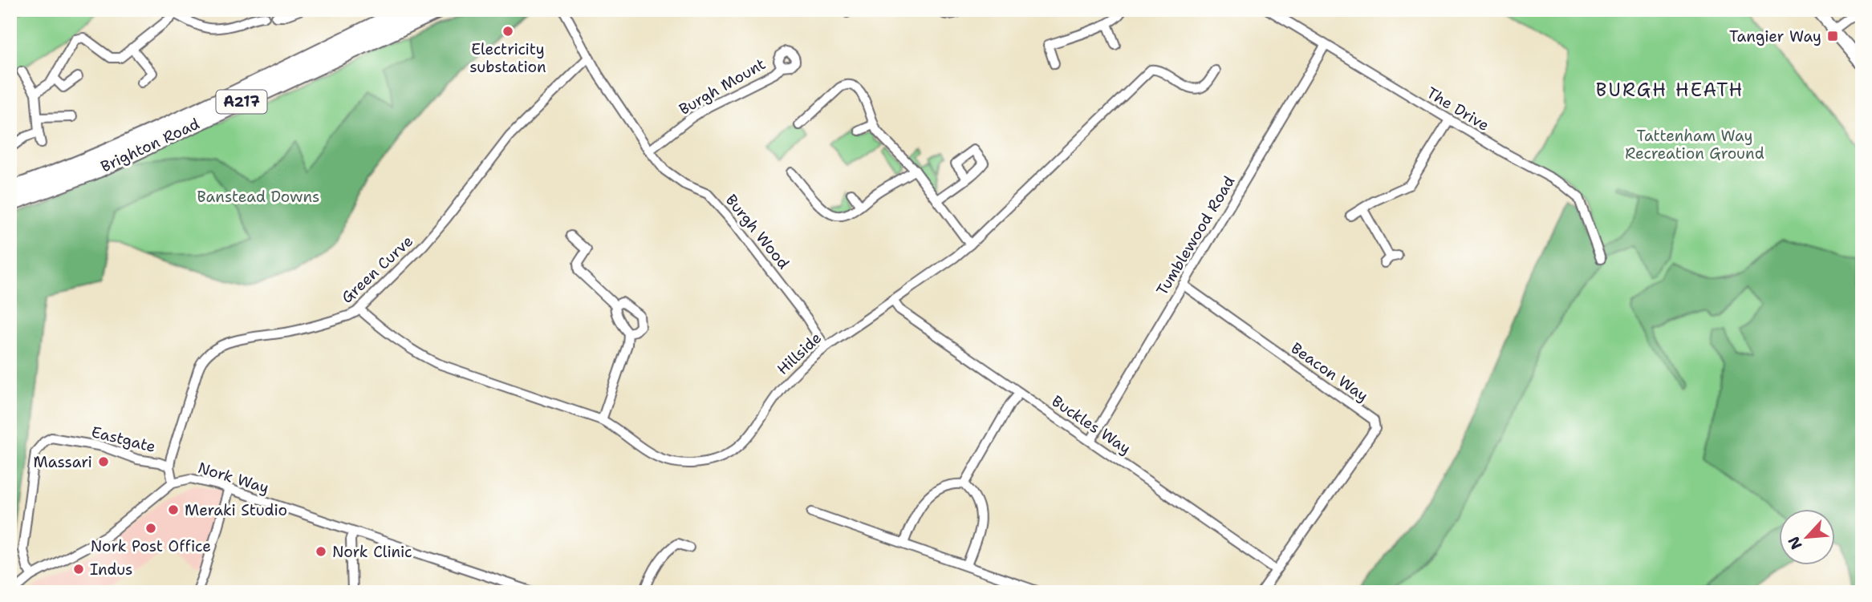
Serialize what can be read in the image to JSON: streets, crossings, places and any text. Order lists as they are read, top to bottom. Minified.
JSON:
{"streets":{"highway":["A217","Brighton Road"],"street":["Burgh Mount","The Drive","Burgh Wood","Tumblewood Road","Green Curve","Hillside","Beacon Way","Buckles Way","Eastgate","Nork Way"]},"crossings":[["Burgh Mount","Burgh Wood"],["The Drive","Tumblewood Road"],["Burgh Wood","Green Curve"],["Burgh Wood","Hillside"],["Tumblewood Road","Beacon Way"],["Tumblewood Road","Buckles Way"],["Green Curve","Hillside"],["Green Curve","Eastgate"],["Green Curve","Nork Way"],["Hillside","Buckles Way"],["Beacon Way","Buckles Way"]],"districts":["BURGH HEATH"],"parks":["Tattenham Way Recreation Ground","Banstead Downs"],"places":{"other":["Electricity substation","Massari","Meraki Studio","Nork Post Office","Nork Clinic","Indus"],"transit":["Tangier Way"]},"north":"bottom left"}
